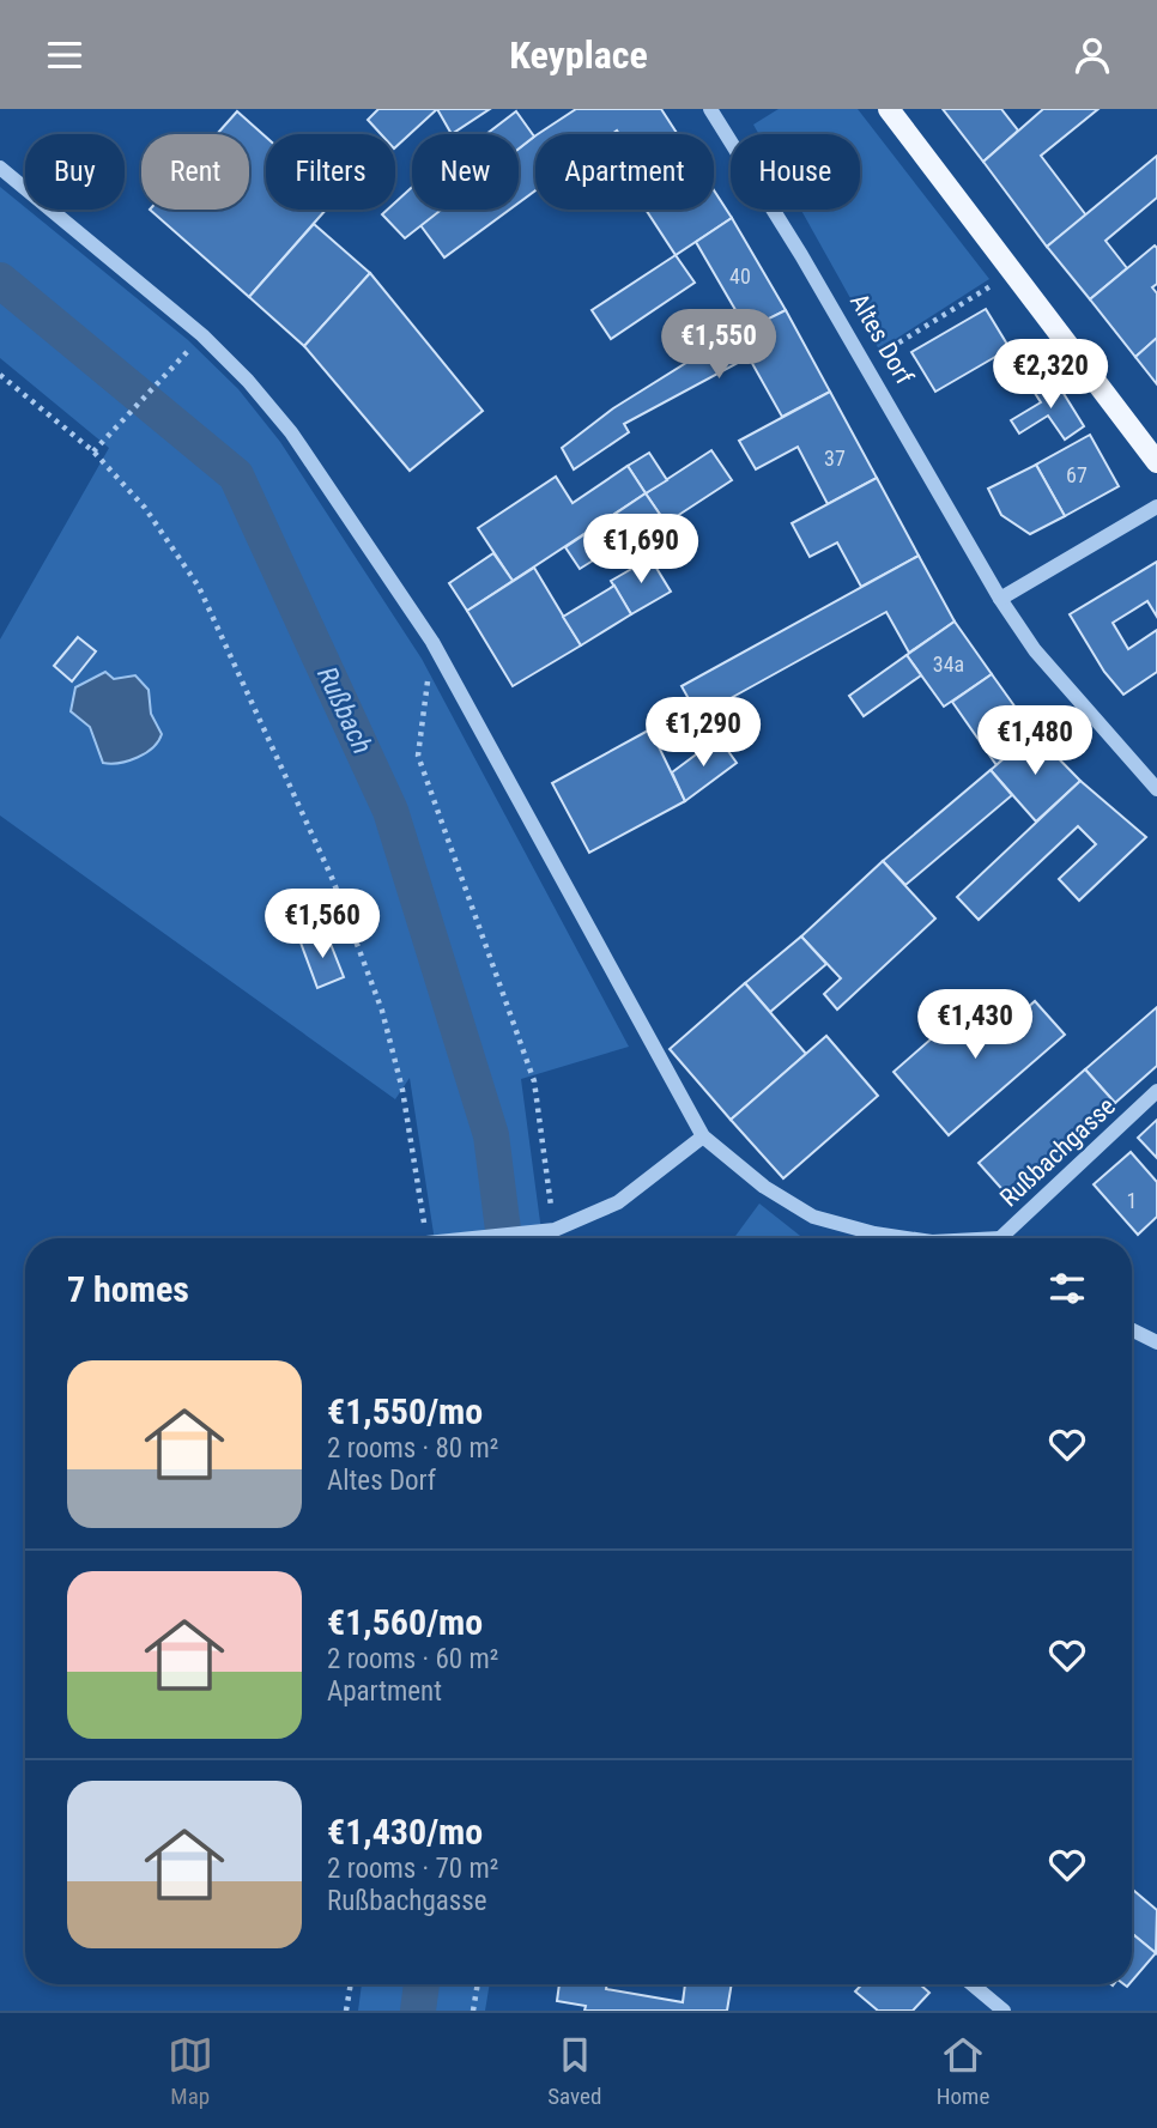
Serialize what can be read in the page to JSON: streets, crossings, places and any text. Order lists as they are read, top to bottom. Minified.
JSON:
{"streets":{"street":["Altes Dorf","Rußbachgasse"]},"water":["Rußbach"],"house_numbers":["40","37","67","34a","1"],"page":{"header":"Keyplace","chip":["Buy","Rent","Filters","New","Apartment","House"],"price":["€1,550","€2,320","€1,690","€1,290","€1,480","€1,560","€1,430"],"heading":"7 homes","list":[{"name":"€1,550/mo","note":"2 rooms · 80 m² · Altes Dorf"},{"name":"€1,560/mo","note":"2 rooms · 60 m² · Apartment"},{"name":"€1,430/mo","note":"2 rooms · 70 m² · Rußbachgasse"}],"tabs":["Map","Saved","Home"]}}
